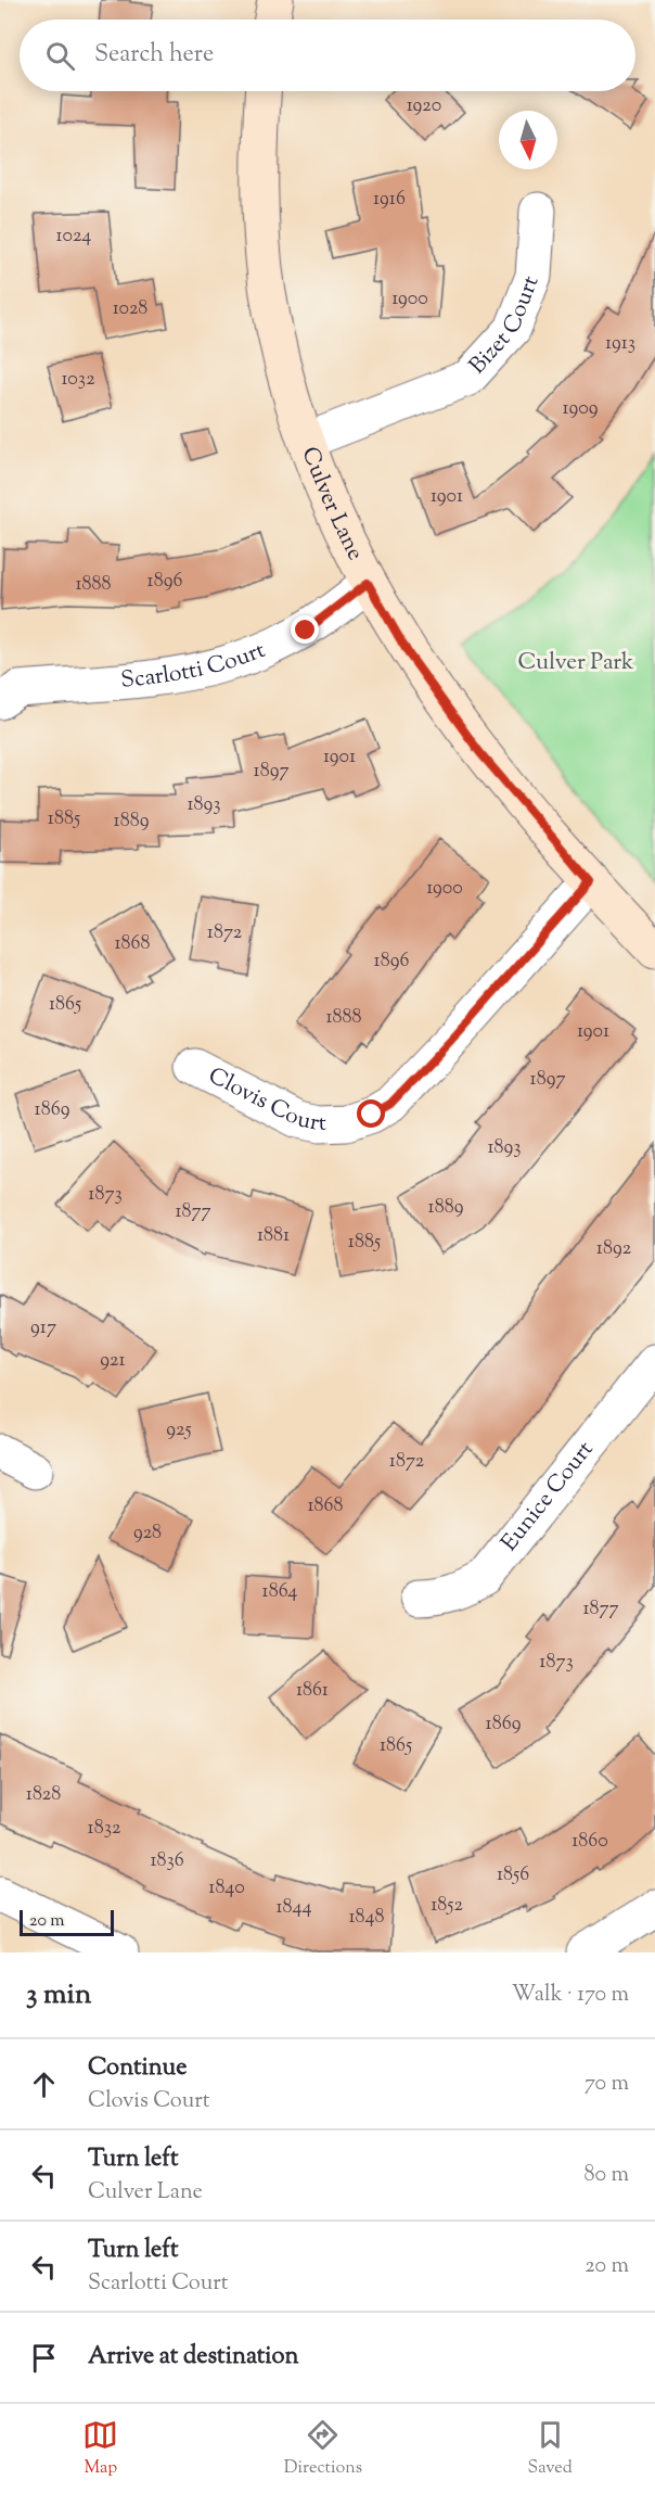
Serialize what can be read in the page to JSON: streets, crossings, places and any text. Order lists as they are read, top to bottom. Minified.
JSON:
{"streets":{"street":["Bizet Court","Culver Lane","Scarlotti Court","Clovis Court","Eunice Court"]},"crossings":[["Bizet Court","Culver Lane"],["Culver Lane","Scarlotti Court"],["Culver Lane","Clovis Court"]],"parks":["Culver Park"],"house_numbers":["1920","1916","1024","1900","1028","1913","1032","1909","1901","1896","1888","1901","1897","1893","1885","1889","1900","1872","1868","1896","1865","1888","1901","1897","1869","1893","1873","1889","1877","1881","1885","1892","917","921","925","1872","1868","928","1864","1877","1873","1861","1869","1865","1828","1832","1860","1836","1856","1840","1852","1844","1848"],"scale_bar":"20 m","north":"bottom","page":{"search":"Search here","scale":"20 m","heading":["3 min","Walk · 170 m"],"list":[["Continue","Clovis Court","70 m"],["Turn left","Culver Lane","80 m"],["Turn left","Scarlotti Court","20 m"],"Arrive at destination"],"nav":["Map","Directions","Saved"]}}
